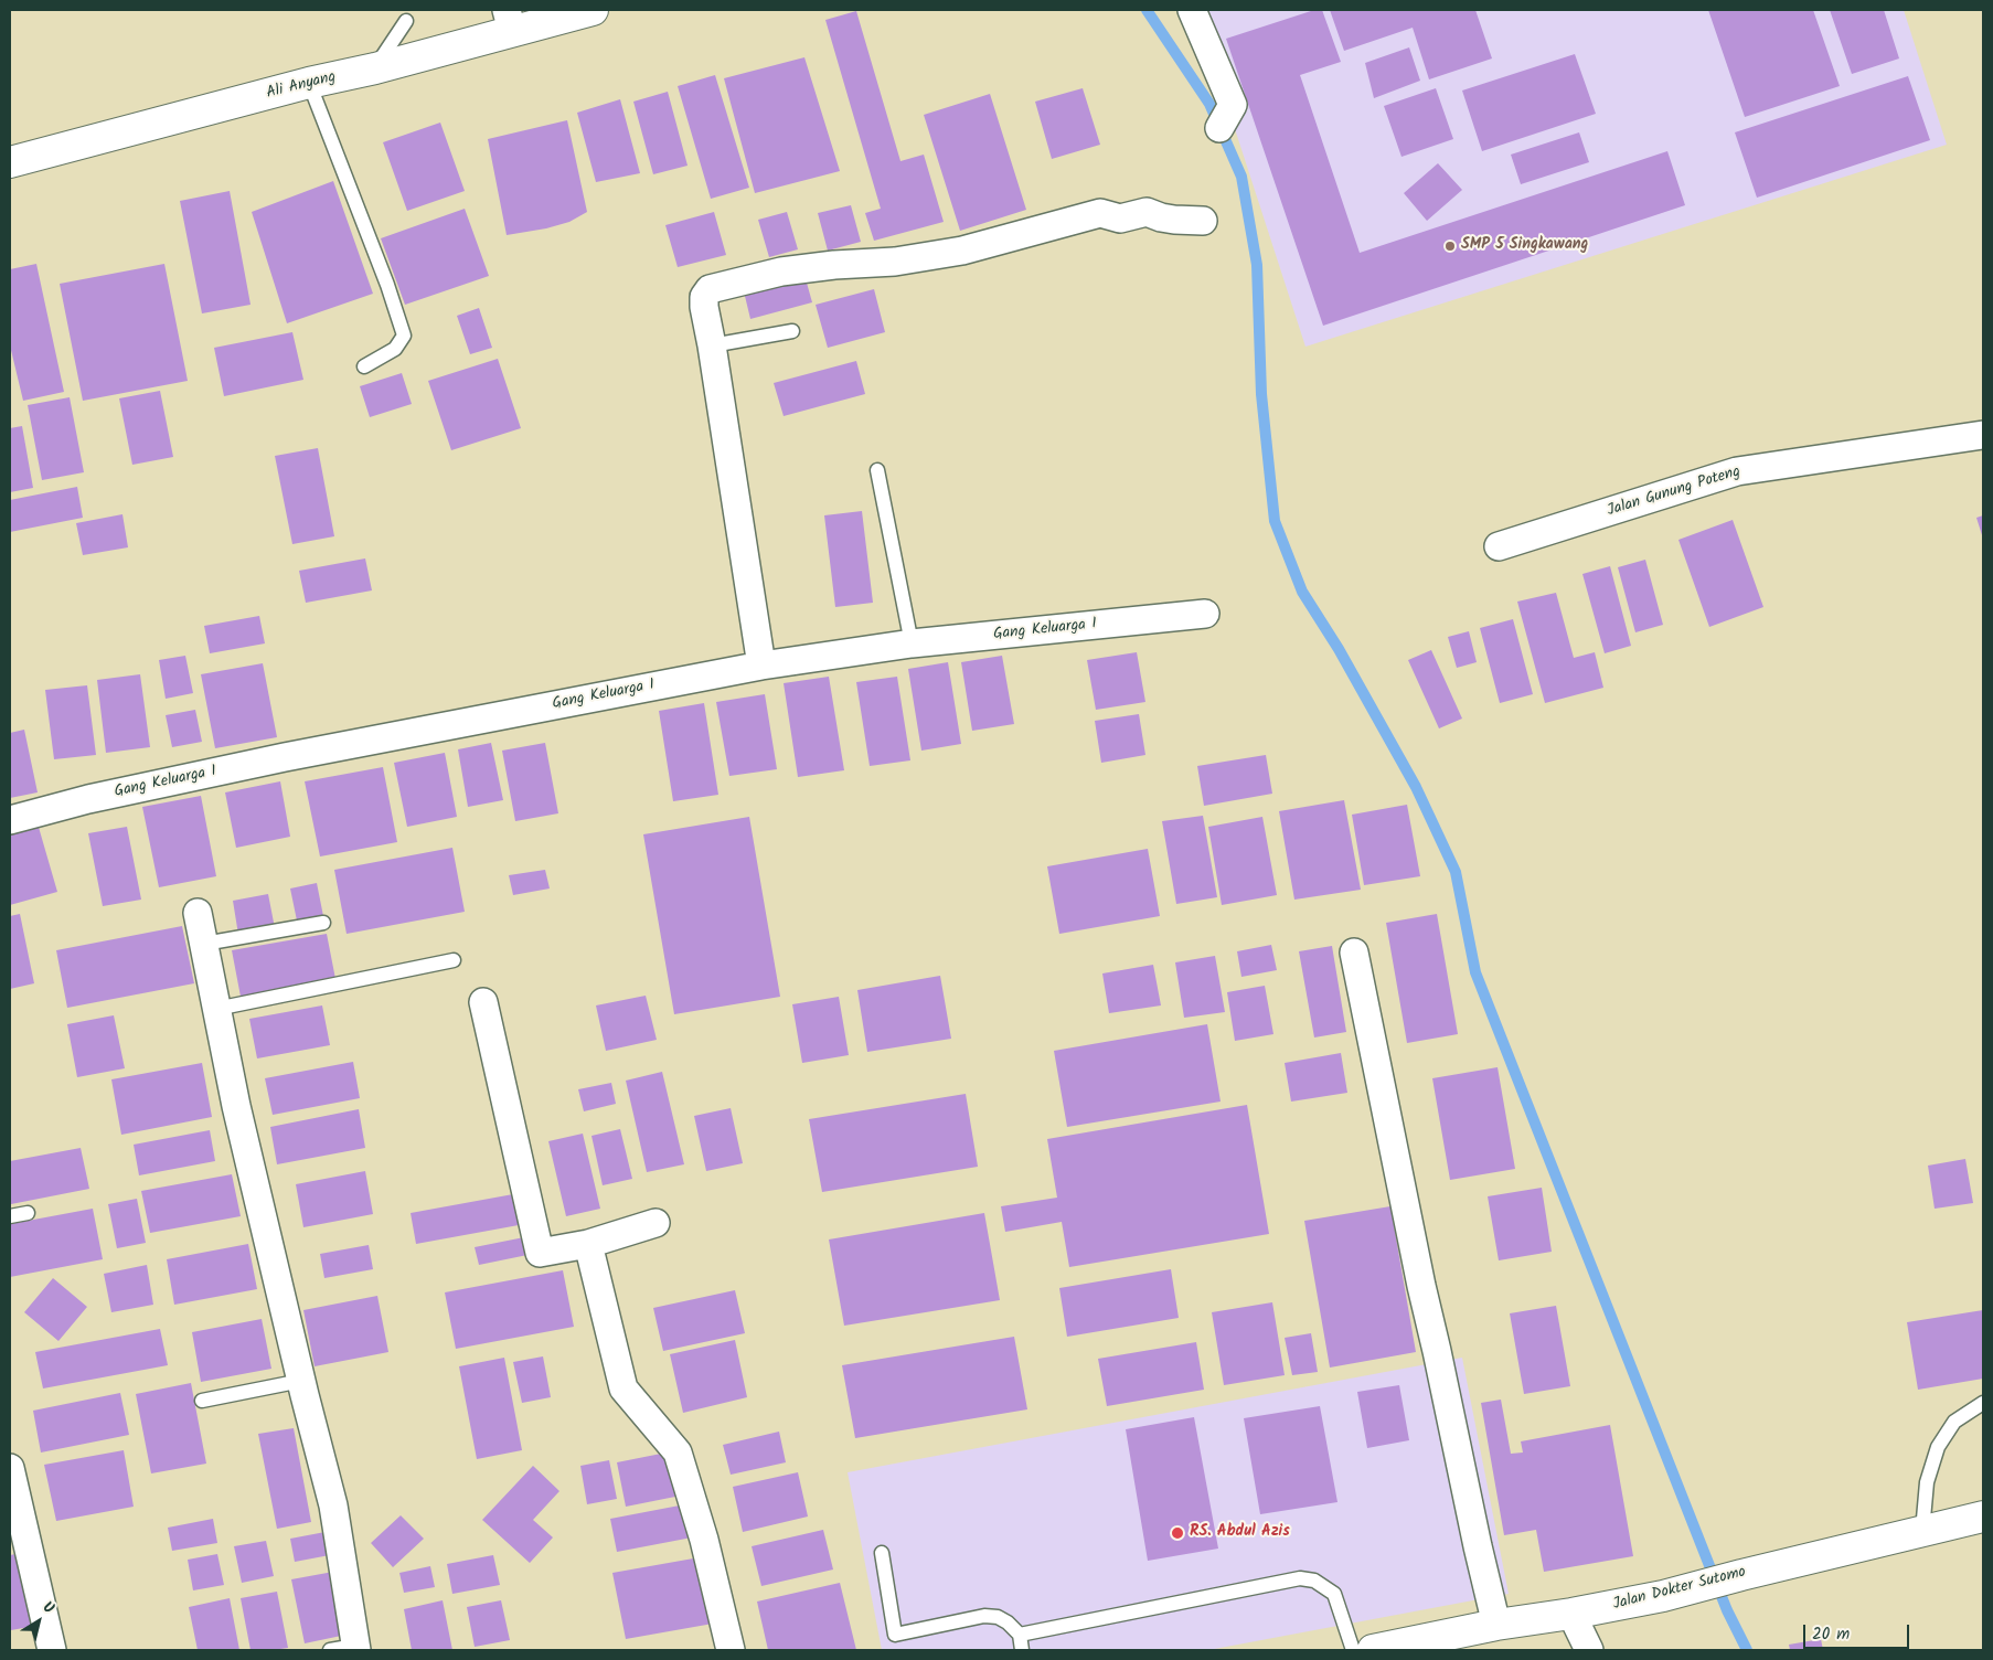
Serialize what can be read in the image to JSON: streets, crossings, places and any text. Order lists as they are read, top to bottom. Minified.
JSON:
{"streets":{"street":["Ali Anyang","Jalan Gunung Poteng","Gang Keluarga I","Jalan Dokter Sutomo"]},"places":["SMP 5 Singkawang","RS. Abdul Azis"],"scale_bar":"20 m","north":"top right"}
